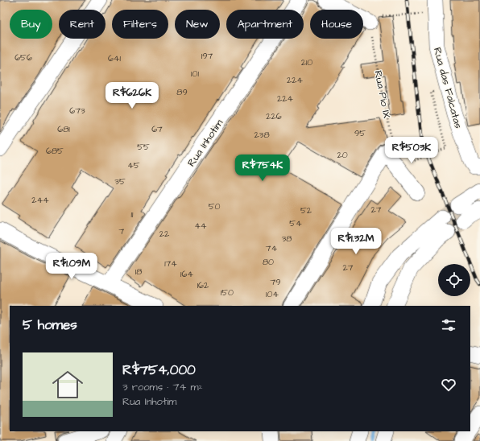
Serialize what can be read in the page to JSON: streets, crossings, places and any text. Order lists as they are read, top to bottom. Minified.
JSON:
{"streets":{"street":["Rua das Falcatas","Rua Inhotim"],"path":["Rua Pio IX"]},"house_numbers":["197","656","641","210","101","224","89","224","673","226","681","67","95","238","55","685","20","45","35","244","50","27","52","11","54","44","7","22","38","74","80","174","27","18","164","79","162","150","104"],"page":{"chip":["Buy","Rent","Filters","New","Apartment","House"],"price":["R$626K","R$503K","R$754K","R$1.32M","R$1.09M"],"heading":"5 homes","list":[{"name":"R$754,000","note":"3 rooms · 74 m² · Rua Inhotim"}]}}
